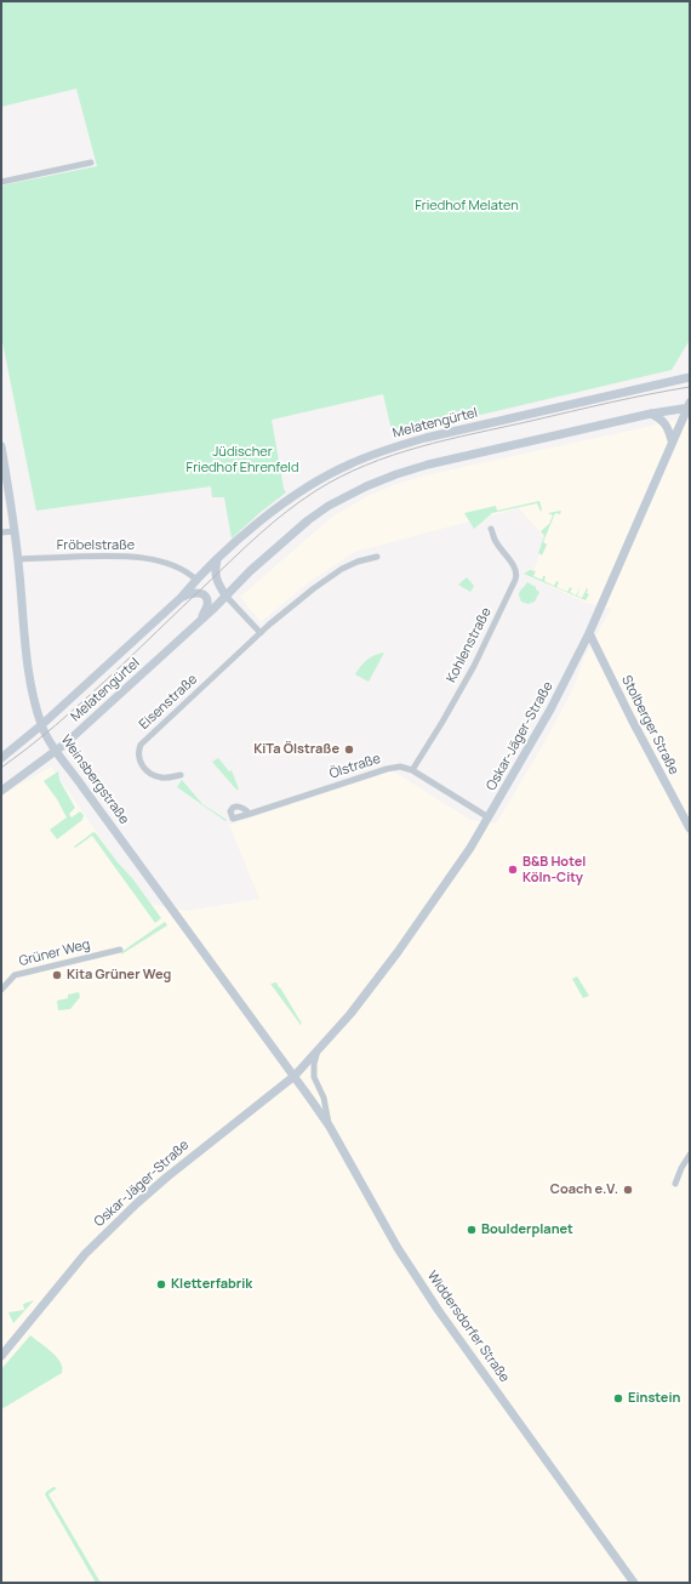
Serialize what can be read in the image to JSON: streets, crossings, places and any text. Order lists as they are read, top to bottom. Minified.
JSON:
{"streets":{"main road":["Melatengürtel","Stolberger Straße","Oskar-Jäger-Straße","Weinsbergstraße","Widdersdorfer Straße"],"street":["Fröbelstraße","Kohlenstraße","Eisenstraße","Ölstraße","Grüner Weg"]},"crossings":[["Melatengürtel","Fröbelstraße"],["Melatengürtel","Oskar-Jäger-Straße"],["Melatengürtel","Weinsbergstraße"],["Fröbelstraße","Weinsbergstraße"],["Kohlenstraße","Ölstraße"],["Stolberger Straße","Oskar-Jäger-Straße"],["Oskar-Jäger-Straße","Ölstraße"],["Oskar-Jäger-Straße","Weinsbergstraße"],["Oskar-Jäger-Straße","Widdersdorfer Straße"],["Weinsbergstraße","Widdersdorfer Straße"]],"parks":["Friedhof Melaten","Jüdischer Friedhof Ehrenfeld"],"places":["KiTa Ölstraße","B&B Hotel Köln-City","Kita Grüner Weg","Coach e.V.","Boulderplanet","Kletterfabrik","Einstein"]}
